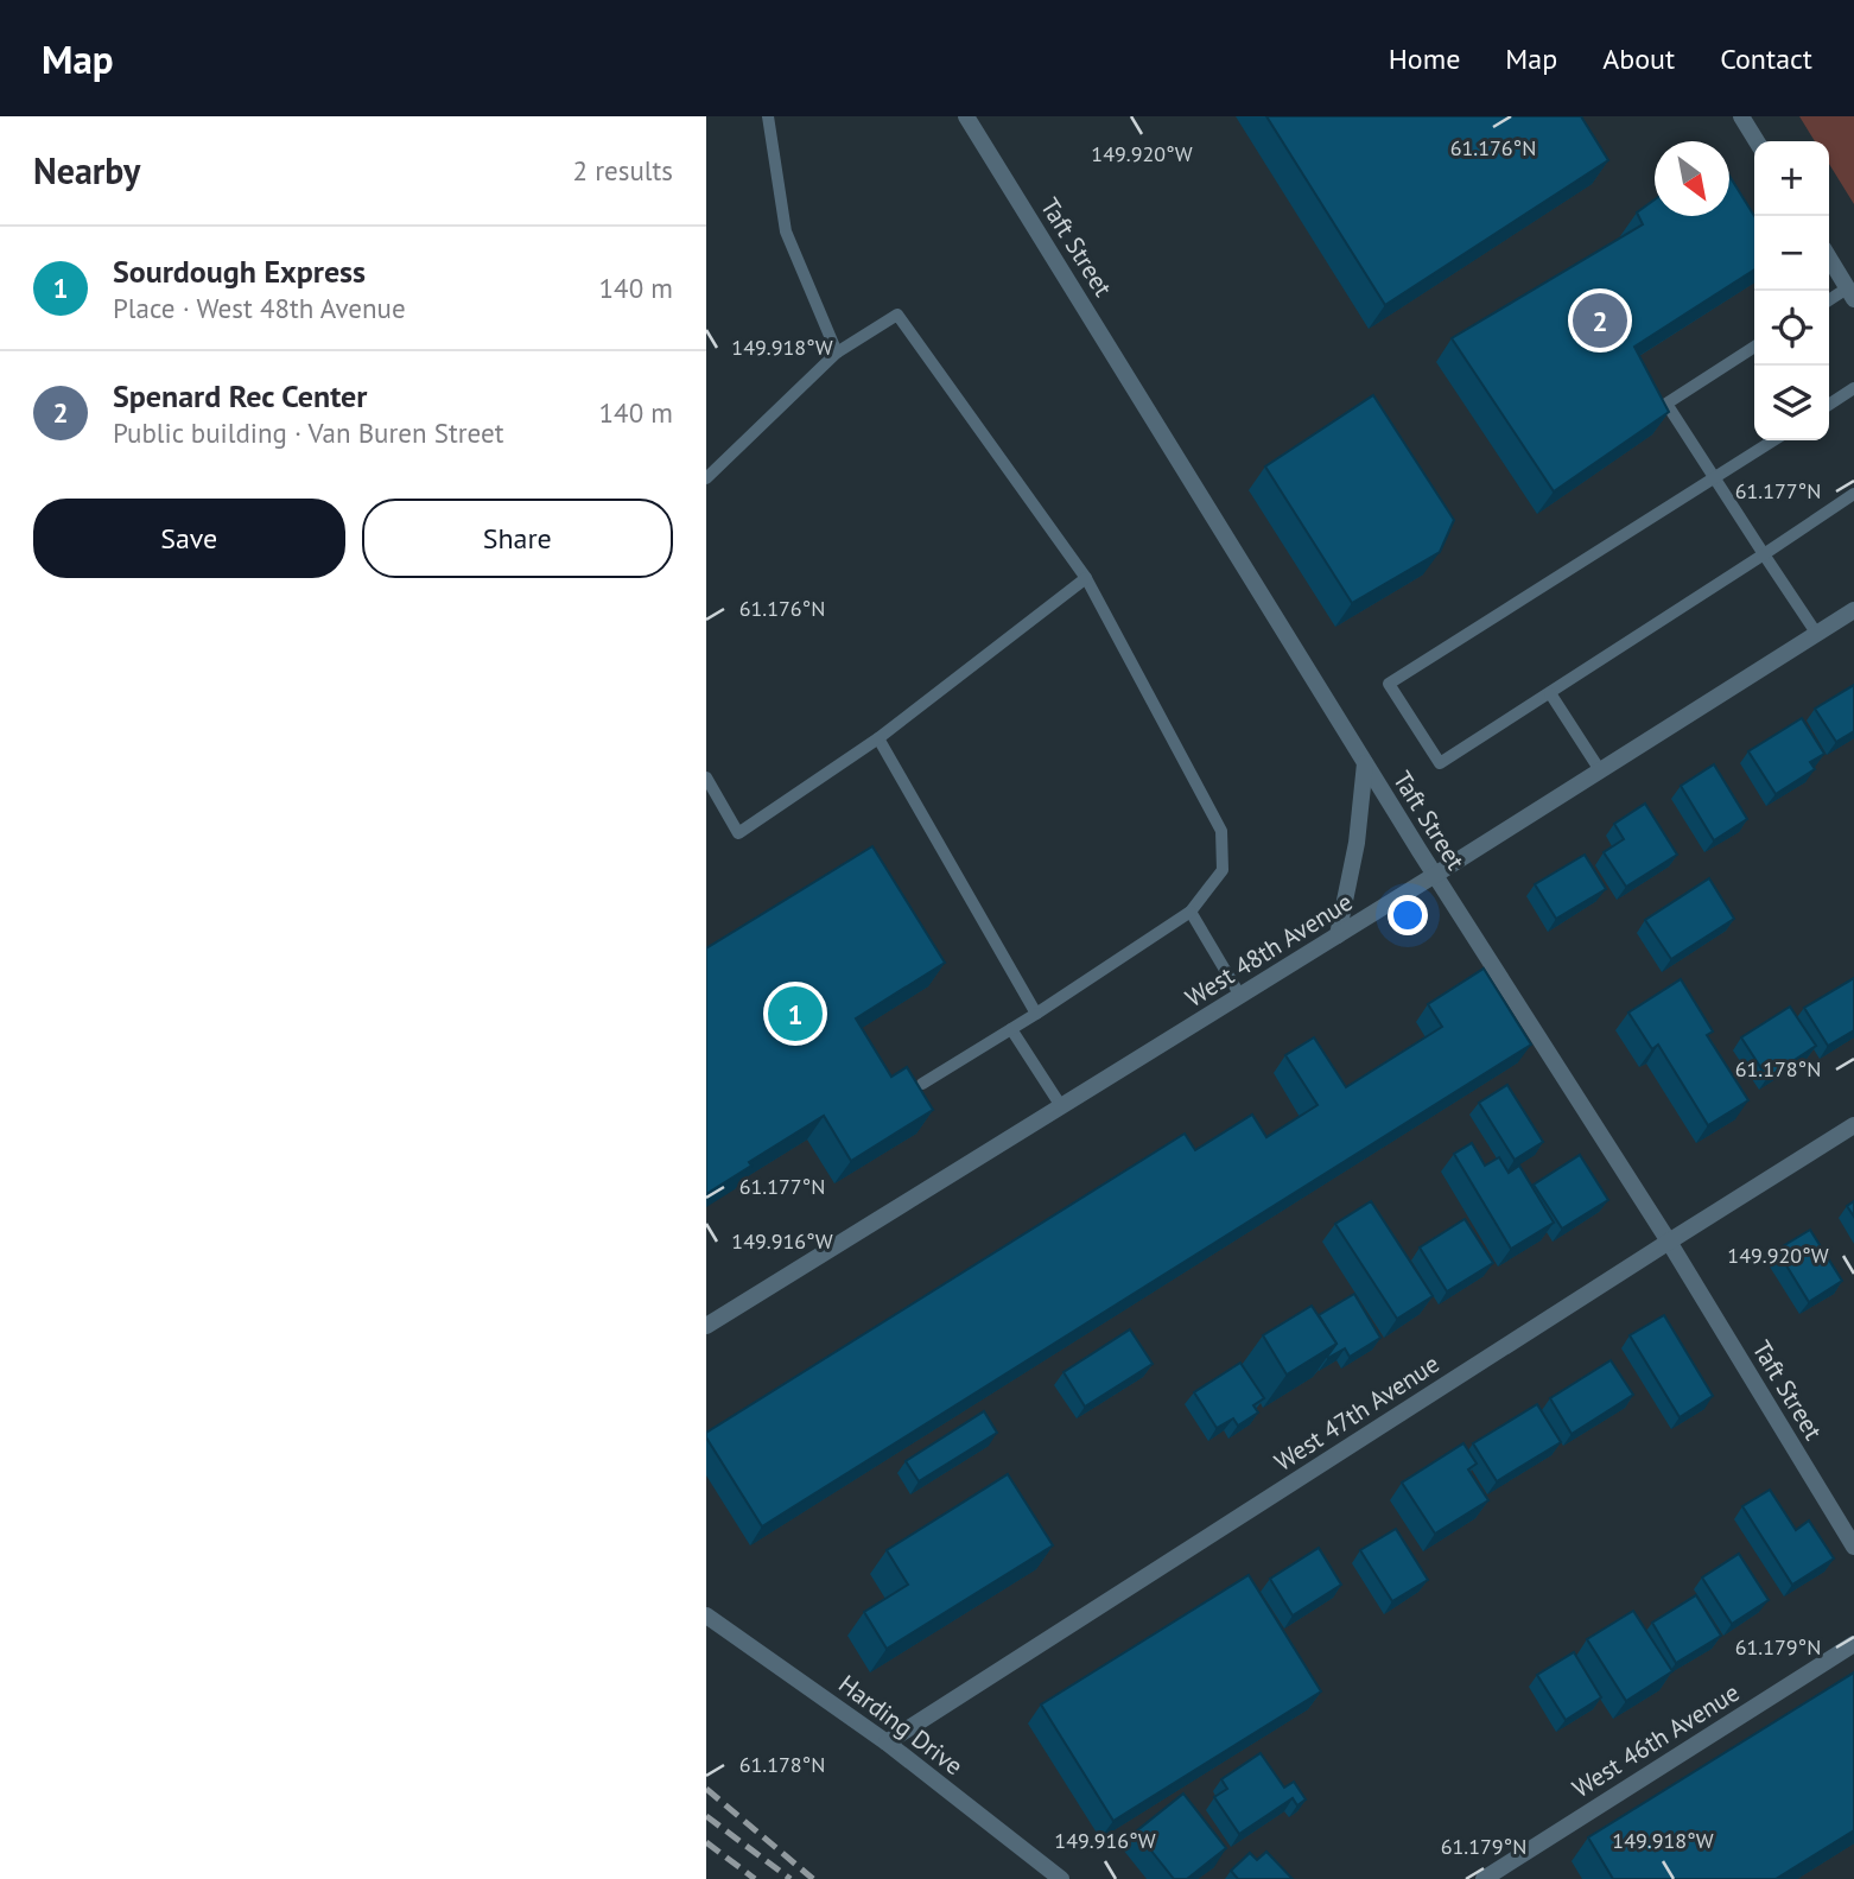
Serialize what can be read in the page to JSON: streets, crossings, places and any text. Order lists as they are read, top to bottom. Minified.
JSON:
{"streets":{"street":["Taft Street","West 48th Avenue","West 47th Avenue","Harding Drive","West 46th Avenue"]},"crossings":[["Taft Street","West 48th Avenue"],["Taft Street","West 47th Avenue"],["West 47th Avenue","Harding Drive"]],"north":"bottom right","page":{"header":"Map","nav":["Home","Map","About","Contact"],"heading":["Nearby","2 results"],"map_buttons":["+","−"],"list":[{"mark":"1","name":"Sourdough Express","note":"Place · West 48th Avenue","value":"140 m"},{"mark":"2","name":"Spenard Rec Center","note":"Public building · Van Buren Street","value":"140 m"}],"pins":["2","1"],"buttons":["Save","Share"]},"coordinates":["61.176°N","149.920°W","149.918°W","61.177°N","61.178°N","149.916°W","61.179°N"]}
